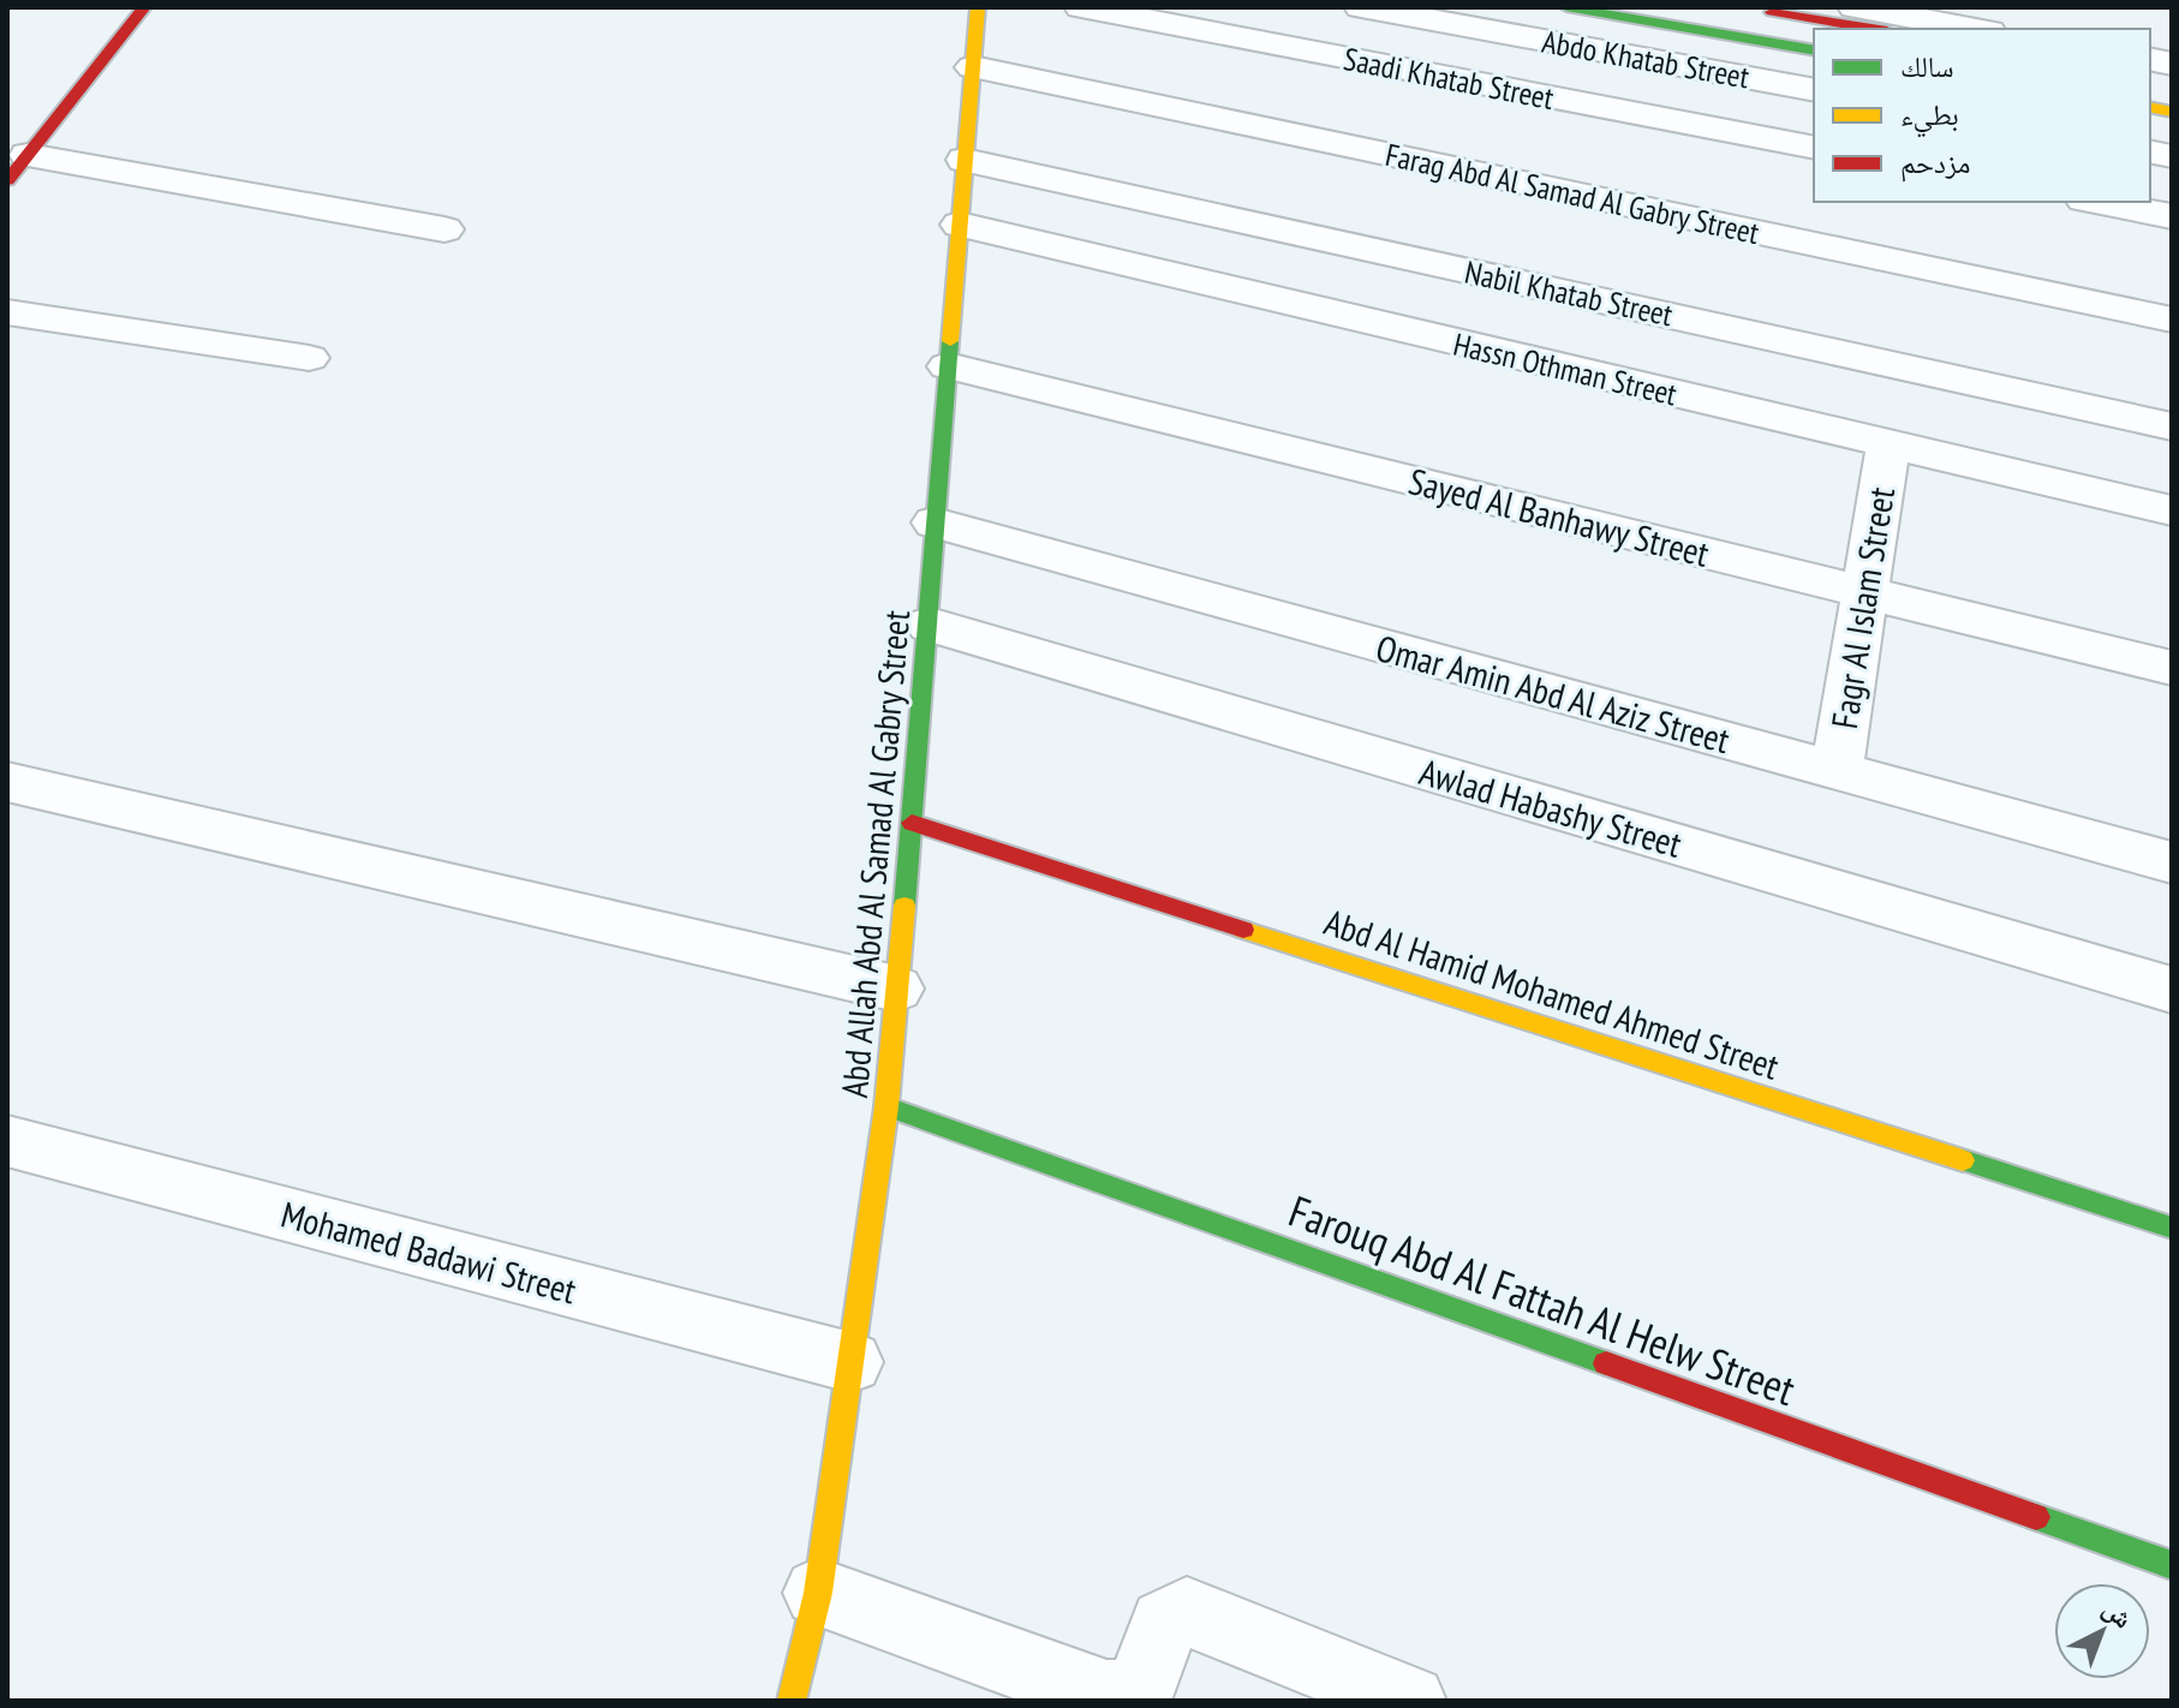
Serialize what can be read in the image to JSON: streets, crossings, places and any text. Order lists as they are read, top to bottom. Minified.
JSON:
{"streets":{"street":["Abdo Khatab Street","Saadi Khatab Street","Farag Abd Al Samad Al Gabry Street","Nabil Khatab Street","Hassn Othman Street","Sayed Al Banhawy Street","Fagr Al Islam Street","Omar Amin Abd Al Aziz Street","Awlad Habashy Street","Abd Allah Abd Al Samad Al Gabry Street","Abd Al Hamid Mohamed Ahmed Street","Mohamed Badawi Street","Farouq Abd Al Fattah Al Helw Street"]},"crossings":[["Farag Abd Al Samad Al Gabry Street","Abd Allah Abd Al Samad Al Gabry Street"],["Nabil Khatab Street","Abd Allah Abd Al Samad Al Gabry Street"],["Hassn Othman Street","Fagr Al Islam Street"],["Hassn Othman Street","Abd Allah Abd Al Samad Al Gabry Street"],["Sayed Al Banhawy Street","Fagr Al Islam Street"],["Sayed Al Banhawy Street","Abd Allah Abd Al Samad Al Gabry Street"],["Fagr Al Islam Street","Omar Amin Abd Al Aziz Street"],["Omar Amin Abd Al Aziz Street","Abd Allah Abd Al Samad Al Gabry Street"],["Awlad Habashy Street","Abd Allah Abd Al Samad Al Gabry Street"],["Abd Allah Abd Al Samad Al Gabry Street","Abd Al Hamid Mohamed Ahmed Street"],["Abd Allah Abd Al Samad Al Gabry Street","Mohamed Badawi Street"],["Abd Allah Abd Al Samad Al Gabry Street","Farouq Abd Al Fattah Al Helw Street"]],"legend":["سالك","بطيء","مزدحم"],"north":"top right"}
